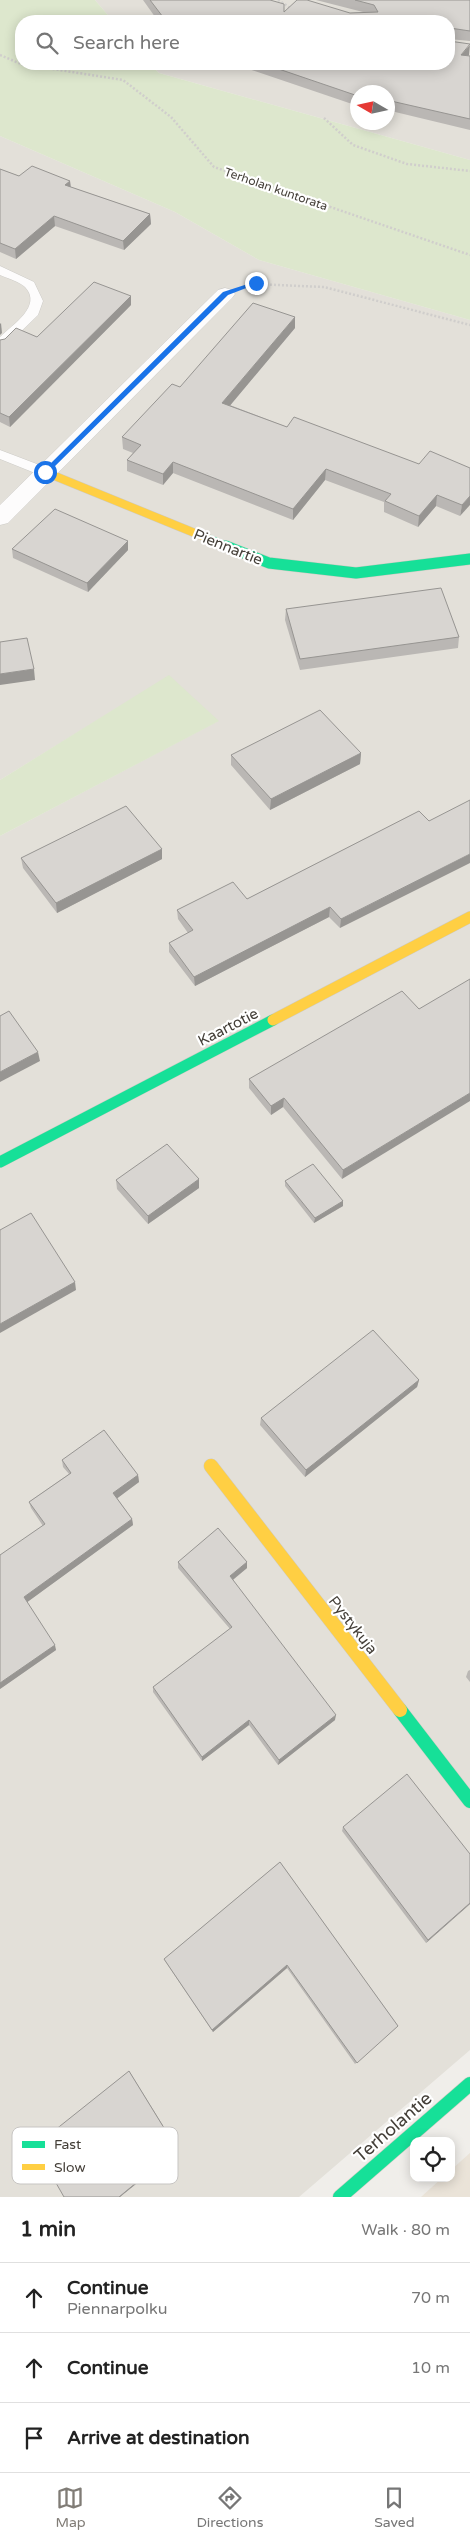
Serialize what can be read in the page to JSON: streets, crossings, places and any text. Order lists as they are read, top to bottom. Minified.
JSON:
{"streets":{"street":["Piennartie","Kaartotie","Pystykuja","Terholantie"],"path":["Terholan kuntorata"]},"legend":["Fast","Slow"],"north":"left","page":{"search":"Search here","heading":["1 min","Walk · 80 m"],"list":[["Continue","Piennarpolku","70 m"],["Continue","10 m"],"Arrive at destination"],"nav":["Map","Directions","Saved"]}}
